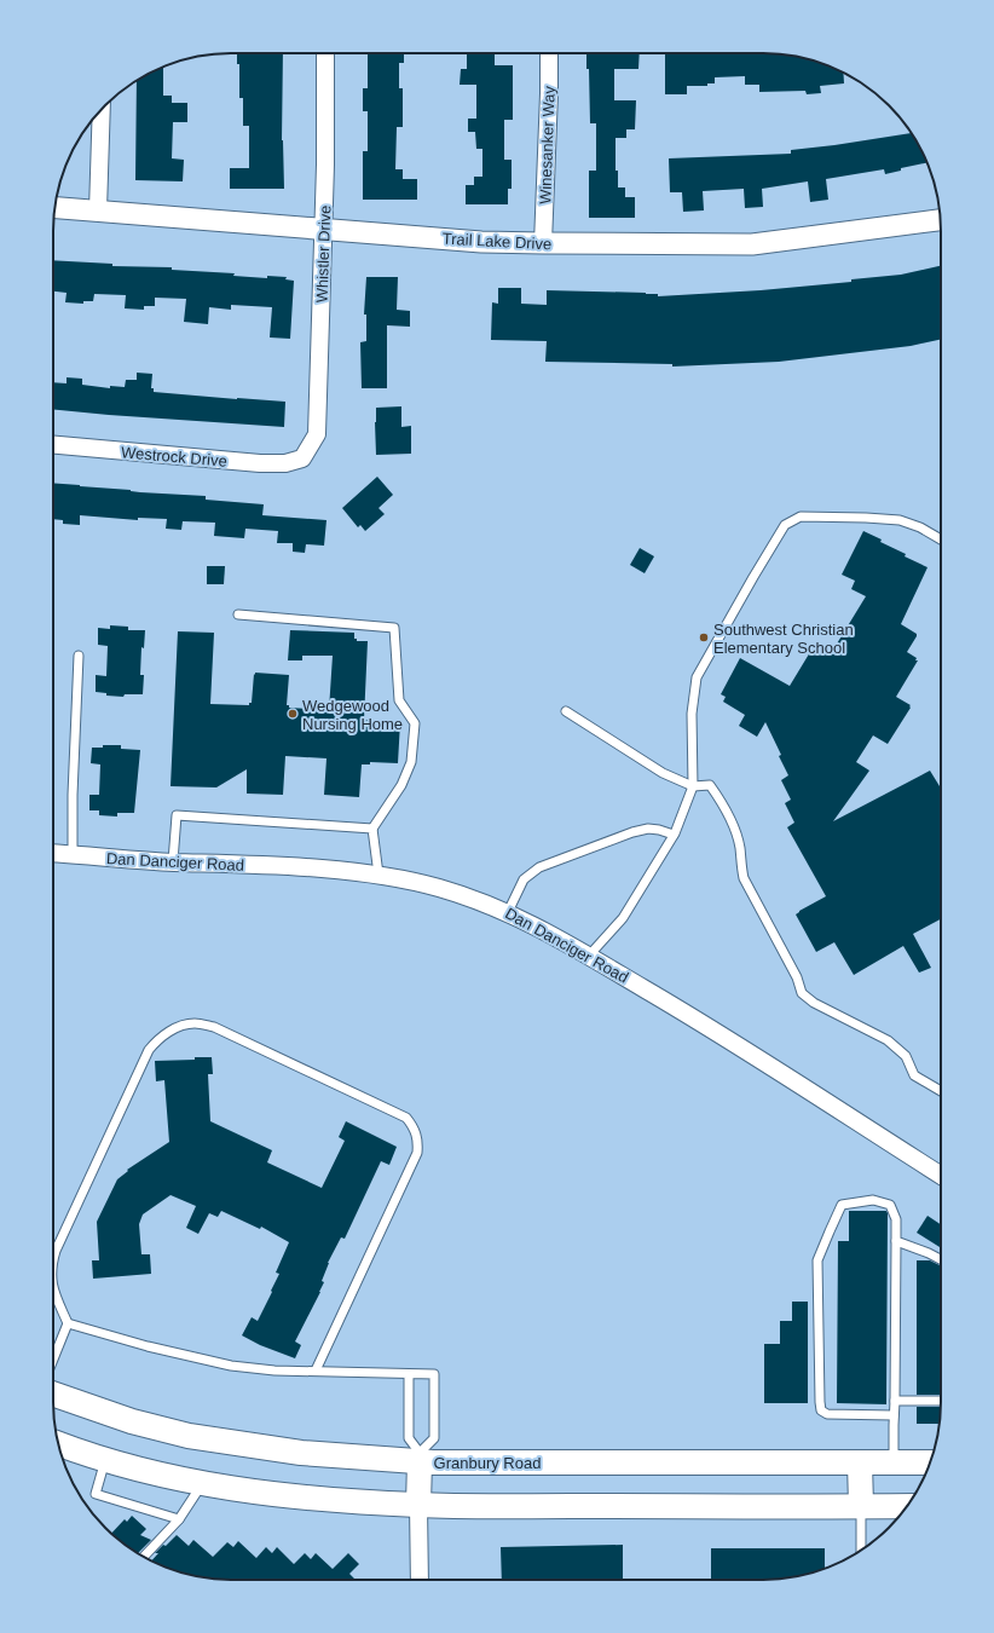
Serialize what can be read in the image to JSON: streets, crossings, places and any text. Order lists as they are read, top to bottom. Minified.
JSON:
{"streets":{"main road":["Granbury Road"],"street":["Winesanker Way","Trail Lake Drive","Whistler Drive","Westrock Drive","Dan Danciger Road"]},"crossings":[["Winesanker Way","Trail Lake Drive"],["Trail Lake Drive","Whistler Drive"],["Whistler Drive","Westrock Drive"]],"places":["Southwest Christian Elementary School","Wedgewood Nursing Home"]}
